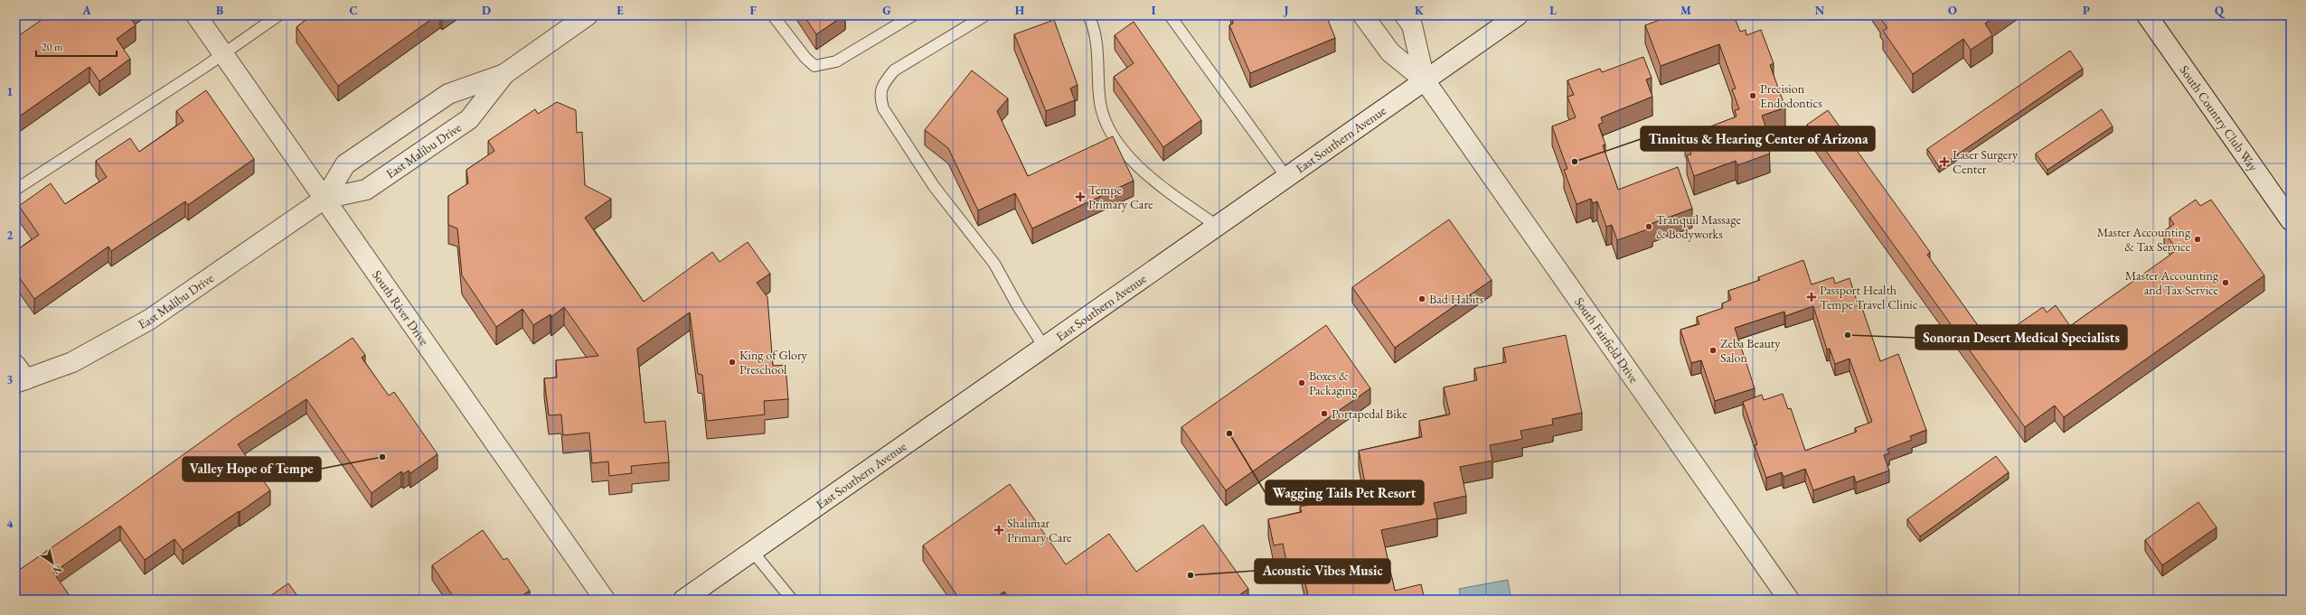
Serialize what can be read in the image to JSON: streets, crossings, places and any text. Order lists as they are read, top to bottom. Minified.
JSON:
{"streets":{"street":["South Country Club Way","East Southern Avenue","East Malibu Drive","South River Drive","South Fairfield Drive"]},"crossings":[["East Southern Avenue","South Fairfield Drive"],["East Malibu Drive","South River Drive"]],"places":{"other":["Precision Endodontics","Tinnitus & Hearing Center of Arizona","Tranquil Massage & Bodyworks","Master Accounting & Tax Service","Master Accounting and Tax Service","Bad Habits","Sonoran Desert Medical Specialists","Zeba Beauty Salon","King of Glory Preschool","Boxes & Packaging","Portapedal Bike","Wagging Tails Pet Resort","Valley Hope of Tempe","Acoustic Vibes Music"],"health":["Laser Surgery Center","Tempe Primary Care","Passport Health Tempe Travel Clinic","Shalimar Primary Care"]},"scale_bar":"20 m","north":"bottom right","grid":{"columns":["A","B","C","D","E","F","G","H","I","J","K","L","M","N","O","P","Q"],"rows":["1","2","3","4"]}}
